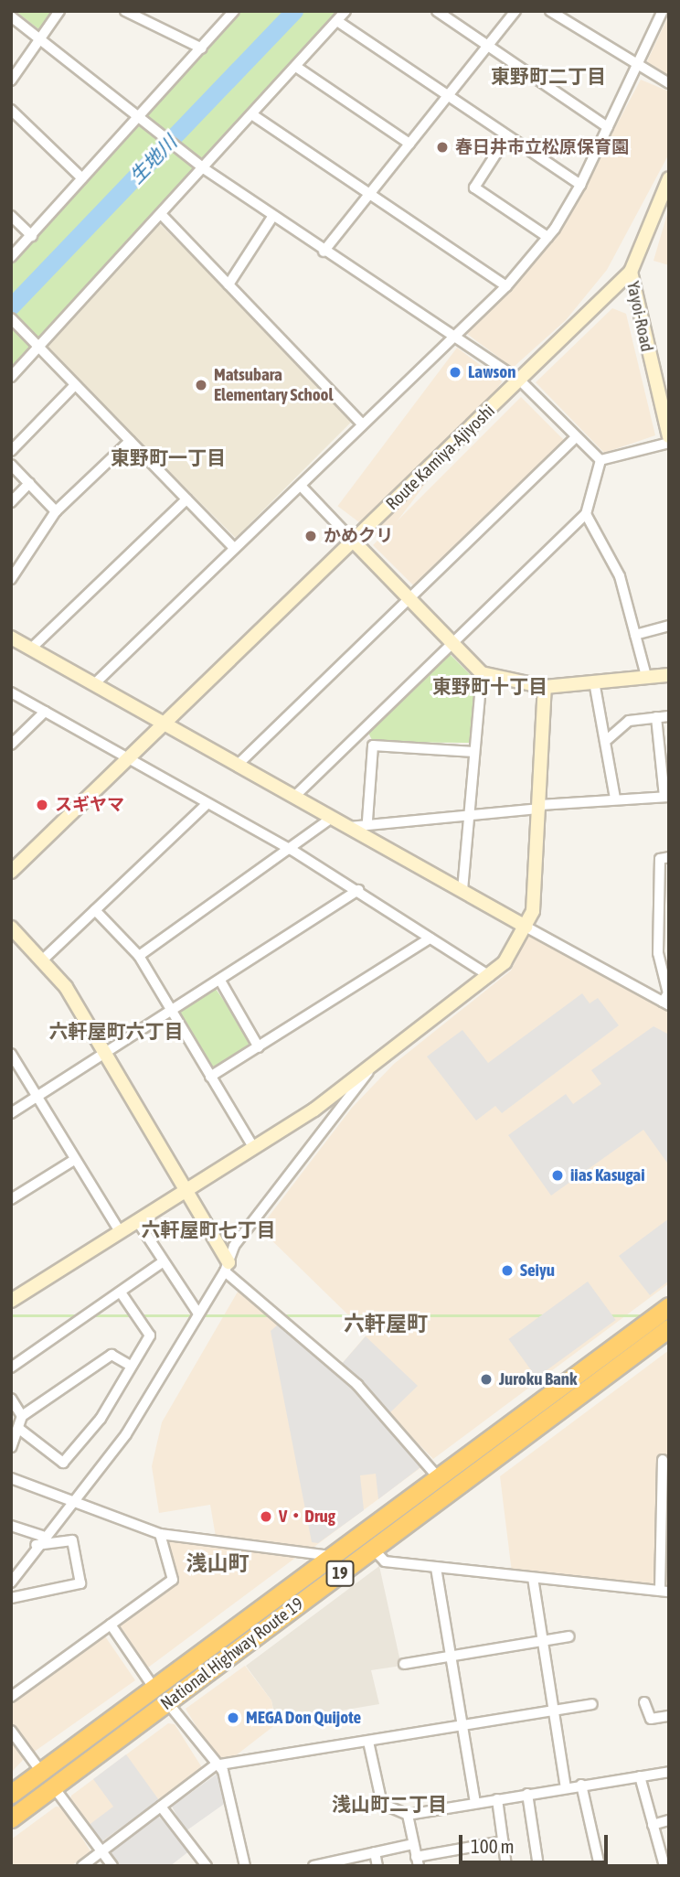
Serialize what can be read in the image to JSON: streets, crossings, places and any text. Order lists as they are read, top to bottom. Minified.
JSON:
{"streets":{"highway":["19","National Highway Route 19"],"street":["Yayoi-Road","Route Kamiya-Ajiyoshi"]},"crossings":[["Yayoi-Road","Route Kamiya-Ajiyoshi"]],"districts":["東野町二丁目","東野町一丁目","東野町十丁目","六軒屋町六丁目","六軒屋町七丁目","六軒屋町","浅山町","浅山町二丁目"],"water":["生地川"],"places":["春日井市立松原保育園","Lawson","Matsubara Elementary School","かめクリ","スギヤマ","iias Kasugai","Seiyu","Juroku Bank","V・Drug","MEGA Don Quijote"],"scale_bar":"100 m"}
